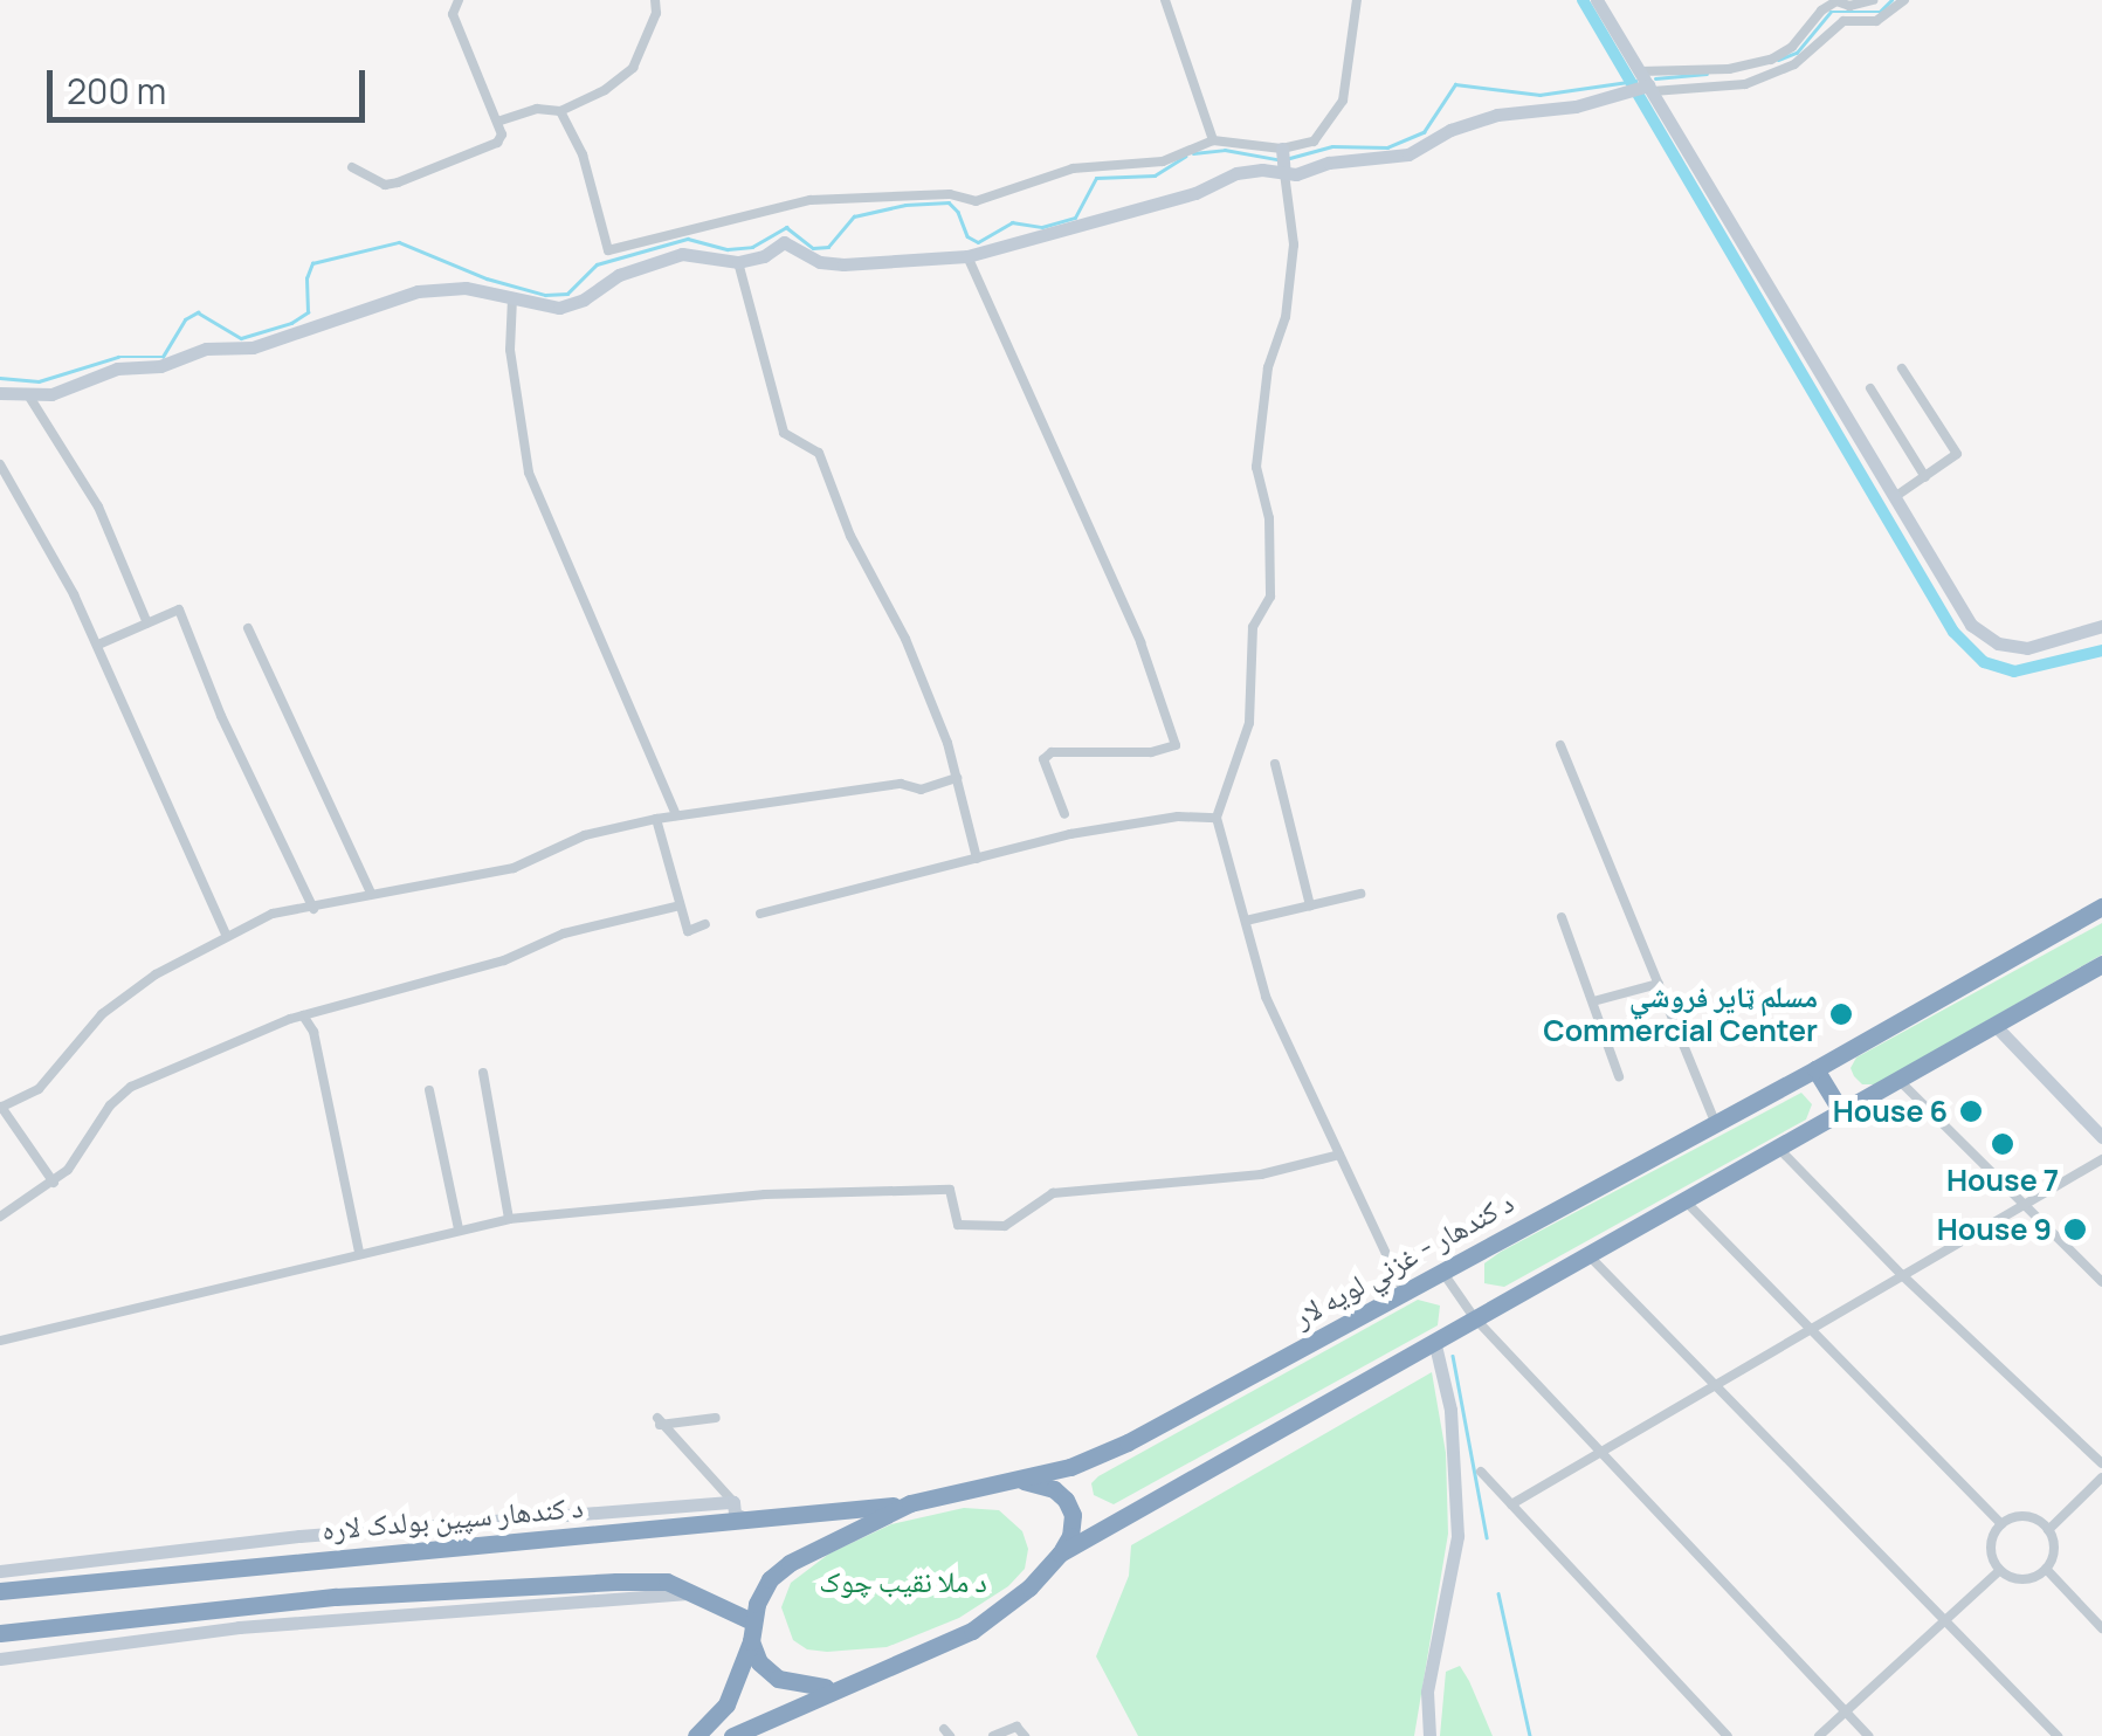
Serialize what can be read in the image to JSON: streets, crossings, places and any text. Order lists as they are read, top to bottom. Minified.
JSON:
{"streets":{"highway":["د کندهار - غزني لويه لار","د کندهار سپین بولدک لاره"]},"crossings":[["د کندهار - غزني لويه لار","د کندهار سپین بولدک لاره"]],"parks":["د ملا نقيب چوک"],"places":["مسلم ټایر فروشي Commercial Center","House 6","House 7","House 9"],"scale_bar":"200 m"}
